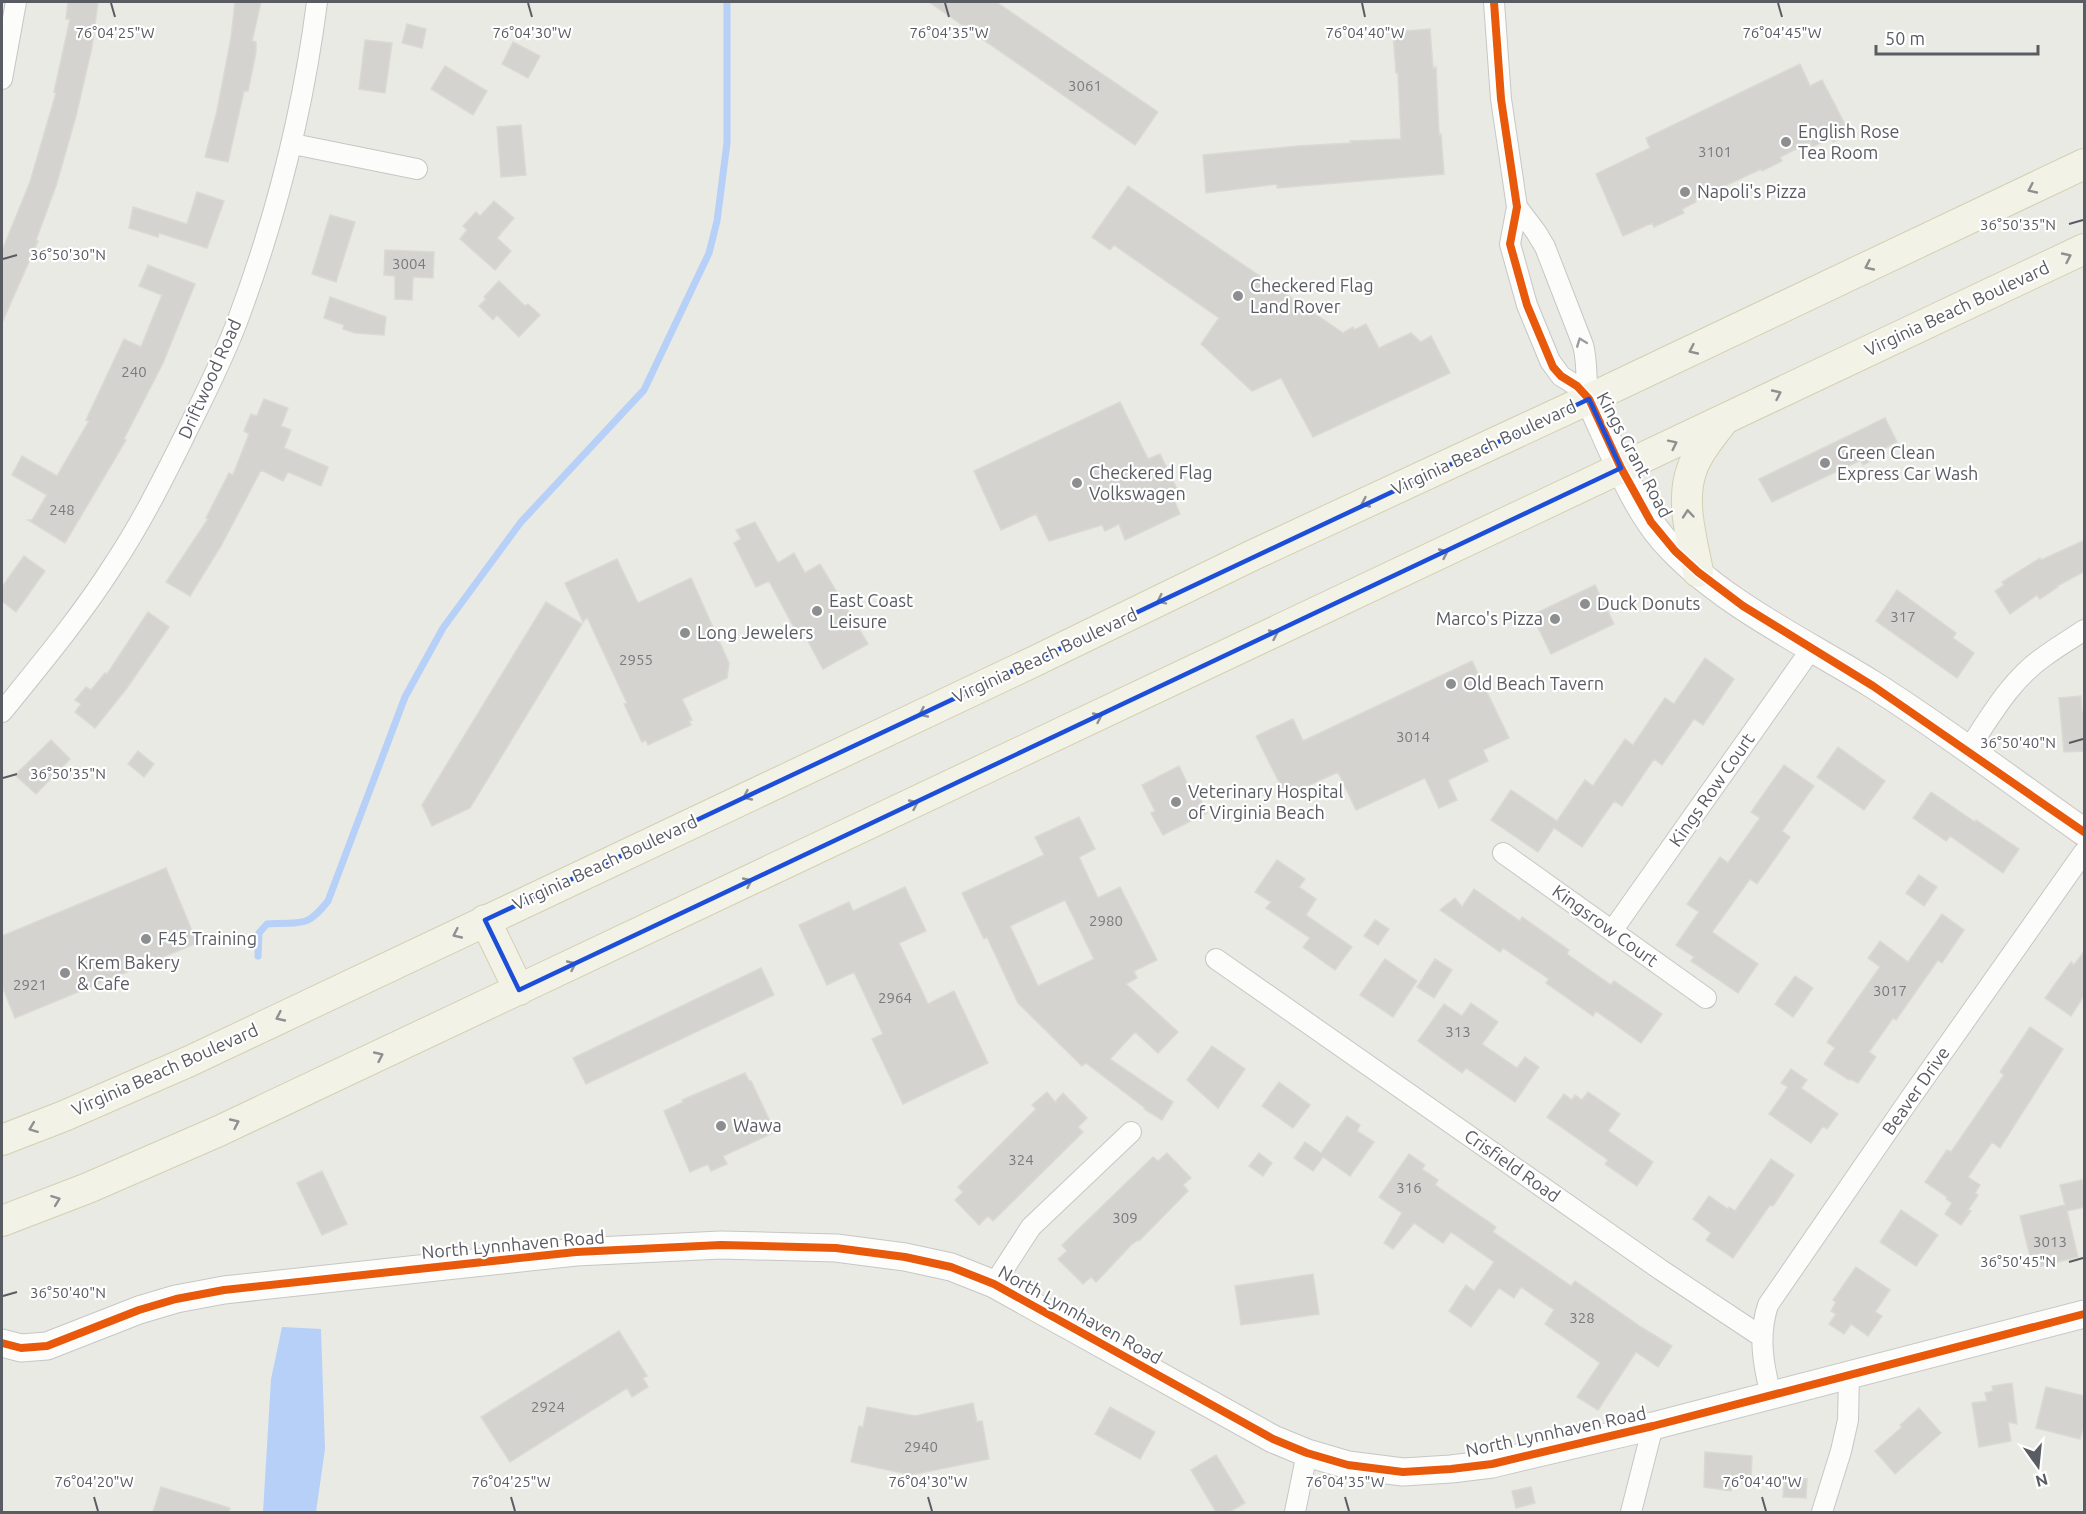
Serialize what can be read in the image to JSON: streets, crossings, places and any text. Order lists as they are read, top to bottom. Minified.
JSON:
{"streets":{"main road":["Virginia Beach Boulevard"],"street":["Driftwood Road","Kings Grant Road","Kings Row Court","Kingsrow Court","Beaver Drive","Crisfield Road","North Lynnhaven Road"]},"crossings":[["Virginia Beach Boulevard","Kings Grant Road"],["Kings Grant Road","Kings Row Court"],["Kings Row Court","Kingsrow Court"],["Beaver Drive","Crisfield Road"]],"places":["English Rose Tea Room","Napoli's Pizza","Checkered Flag Land Rover","Green Clean Express Car Wash","Checkered Flag Volkswagen","Duck Donuts","East Coast Leisure","Marco's Pizza","Long Jewelers","Old Beach Tavern","Veterinary Hospital of Virginia Beach","F45 Training","Krem Bakery & Cafe","Wawa"],"house_numbers":["3061","3101","3004","240","248","317","2955","3014","2980","2921","3017","2964","313","324","316","309","3013","328","2924","2940"],"scale_bar":"50 m","north":"bottom","coordinates":["76°04'25\"W","76°04'30\"W","76°04'35\"W","76°04'40\"W","76°04'45\"W","36°50'35\"N","36°50'30\"N","36°50'40\"N","36°50'45\"N","76°04'20\"W"]}
